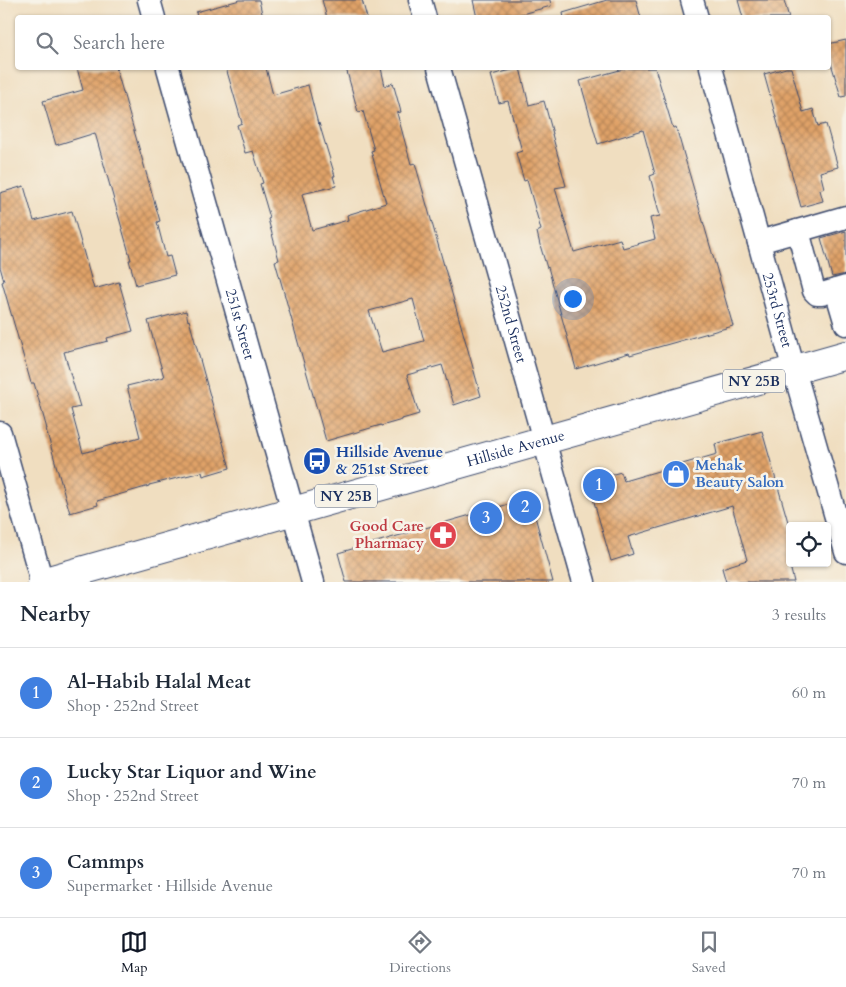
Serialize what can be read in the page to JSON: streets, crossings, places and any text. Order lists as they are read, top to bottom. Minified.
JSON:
{"streets":{"main road":["NY 25B","Hillside Avenue"],"street":["253rd Street","251st Street","252nd Street"]},"crossings":[["253rd Street","Hillside Avenue"],["251st Street","Hillside Avenue"],["252nd Street","Hillside Avenue"]],"places":{"bus stop":["Hillside Avenue & 251st Street"],"shop":["Mehak Beauty Salon"],"pharmacy":["Good Care Pharmacy"]},"page":{"search":"Search here","pins":["1","2","3"],"heading":["Nearby","3 results"],"list":[{"mark":"1","name":"Al-Habib Halal Meat","note":"Shop · 252nd Street","value":"60 m"},{"mark":"2","name":"Lucky Star Liquor and Wine","note":"Shop · 252nd Street","value":"70 m"},{"mark":"3","name":"Cammps","note":"Supermarket · Hillside Avenue","value":"70 m"}],"nav":["Map","Directions","Saved"]}}
